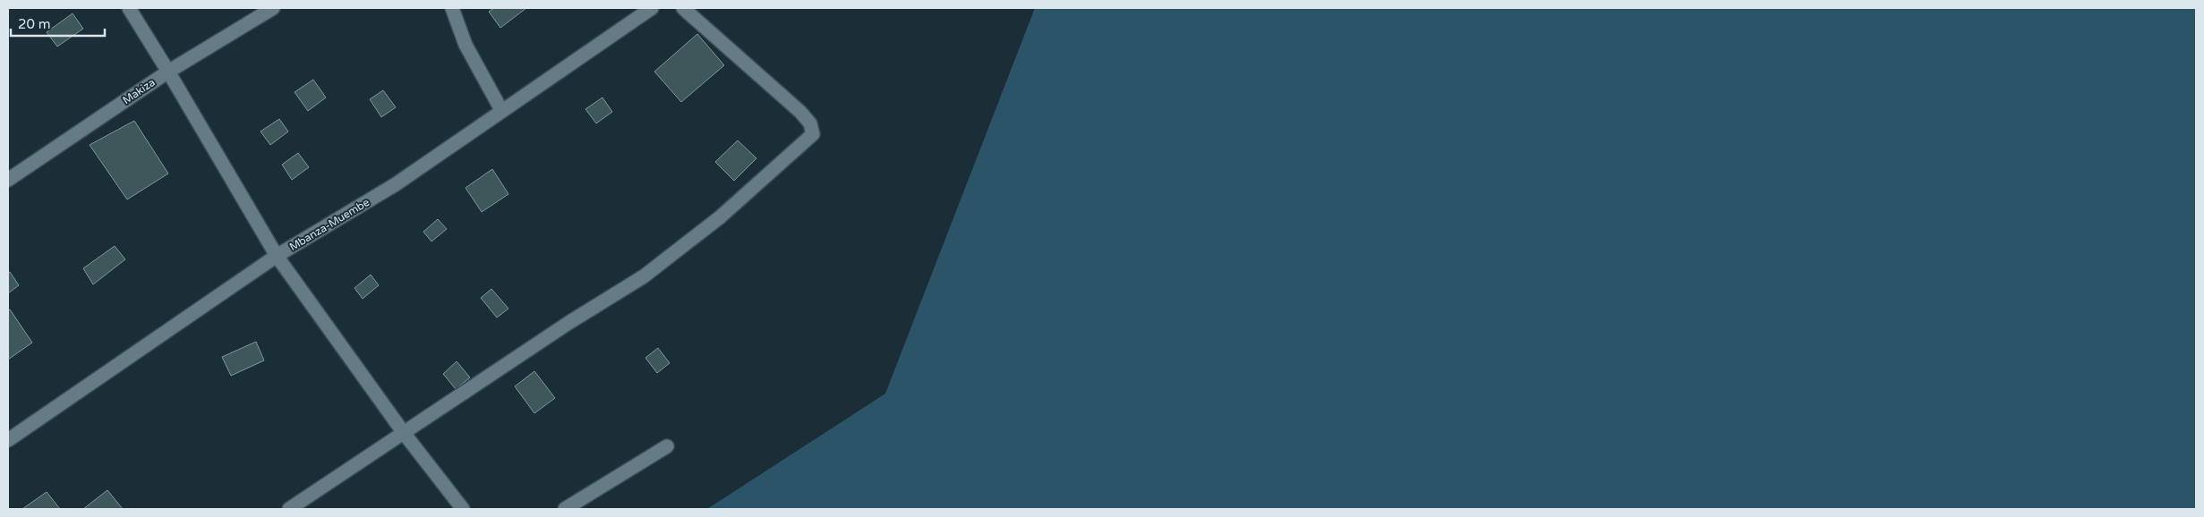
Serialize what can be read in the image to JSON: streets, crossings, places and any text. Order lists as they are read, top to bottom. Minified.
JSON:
{"streets":{"street":["Makiza","Mbanza-Muembe"]},"scale_bar":"20 m"}
